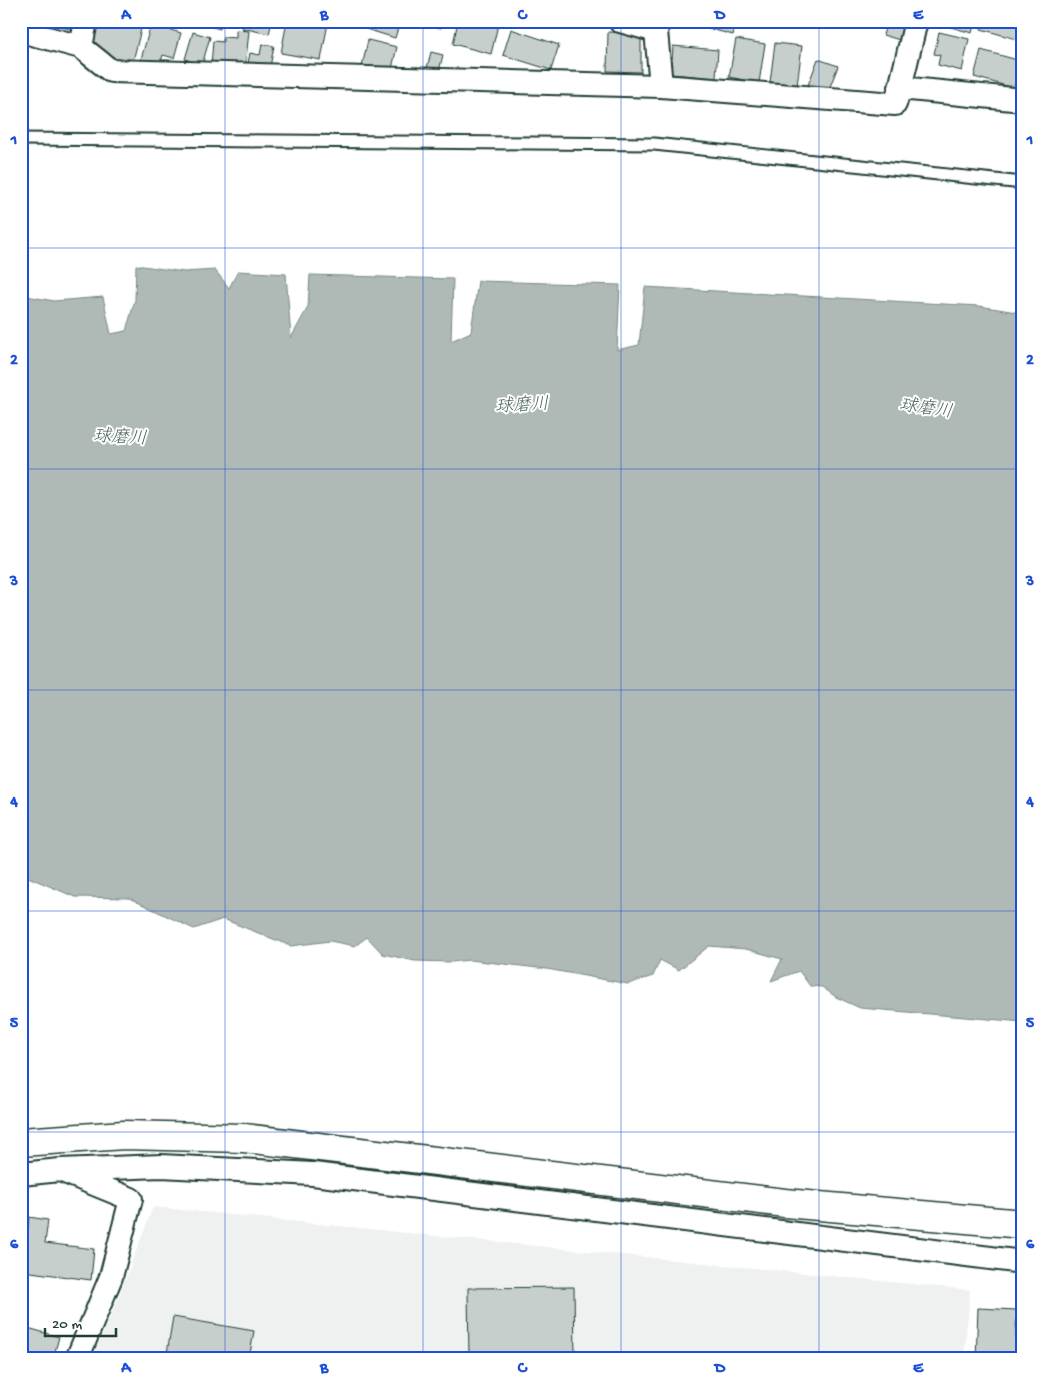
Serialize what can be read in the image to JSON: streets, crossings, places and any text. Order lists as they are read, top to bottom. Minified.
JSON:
{"water":["球磨川"],"scale_bar":"20 m","grid":{"columns":["A","B","C","D","E"],"rows":["1","2","3","4","5","6"]}}
